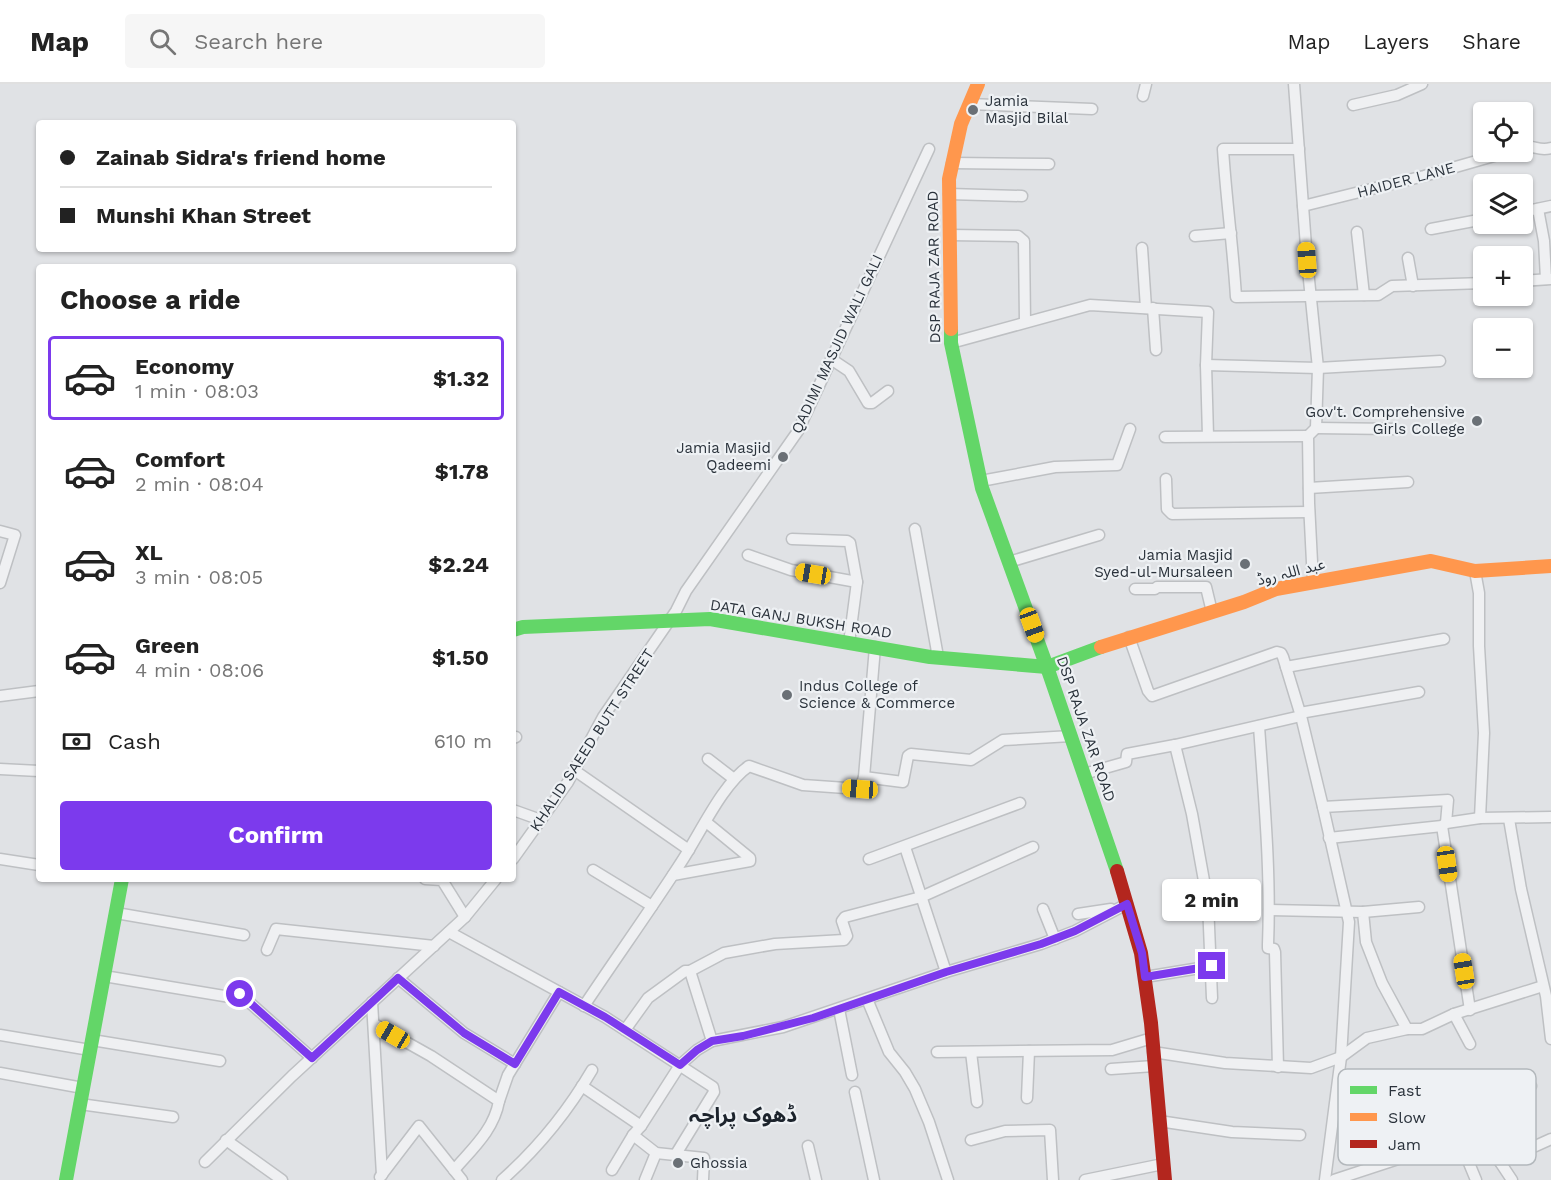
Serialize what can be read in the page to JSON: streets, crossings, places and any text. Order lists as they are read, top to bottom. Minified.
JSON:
{"streets":{"street":["HAIDER LANE","DSP RAJA ZAR ROAD","QADIMI MASJID WALI GALI","عبد اللہ روڈ","DATA GANJ BUKSH ROAD","KHALID SAEED BUTT STREET"]},"crossings":[["DSP RAJA ZAR ROAD","عبد اللہ روڈ"],["DSP RAJA ZAR ROAD","DATA GANJ BUKSH ROAD"],["QADIMI MASJID WALI GALI","DATA GANJ BUKSH ROAD"],["QADIMI MASJID WALI GALI","KHALID SAEED BUTT STREET"],["عبد اللہ روڈ","DATA GANJ BUKSH ROAD"],["DATA GANJ BUKSH ROAD","KHALID SAEED BUTT STREET"]],"districts":["ڈھوک پراچہ"],"places":["Jamia Masjid Bilal","Gov't. Comprehensive Girls College","Jamia Masjid Qadeemi","Jamia Masjid Syed-ul-Mursaleen","Indus College of Science & Commerce","Ghossia"],"legend":["Fast","Slow","Jam"],"page":{"header":"Map","search":"Search here","nav":["Map","Layers","Share"],"map_buttons":["+","−"],"banner":["Zainab Sidra's friend home","Munshi Khan Street"],"heading":"Choose a ride","list":[{"name":"Economy","note":"1 min · 08:03","value":"$1.32"},{"name":"Comfort","note":"2 min · 08:04","value":"$1.78"},{"name":"XL","note":"3 min · 08:05","value":"$2.24"},{"name":"Green","note":"4 min · 08:06","value":"$1.50"}],"pay":["Cash","610 m"],"buttons":"Confirm","bubble":"2 min"}}
